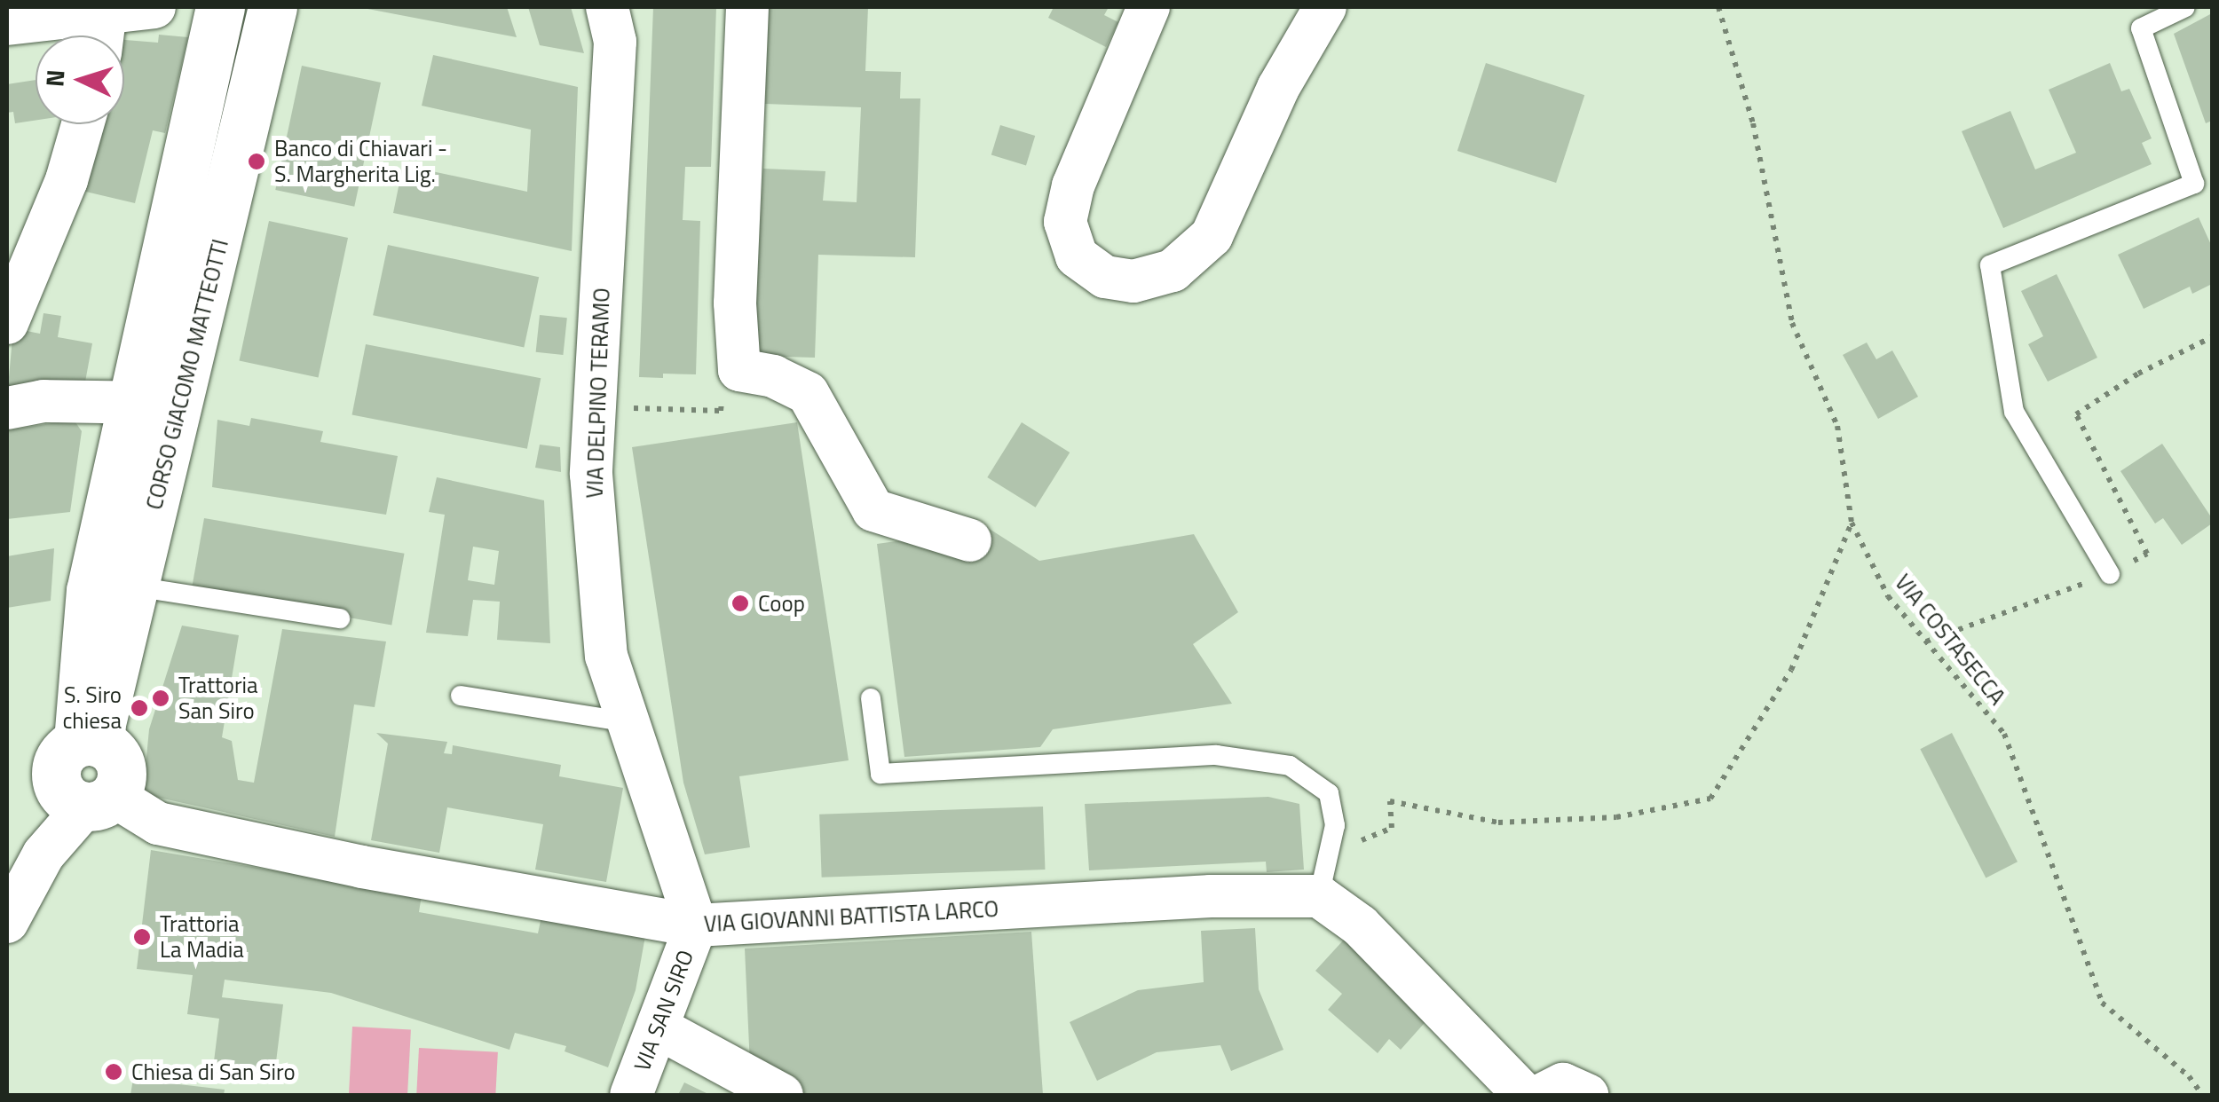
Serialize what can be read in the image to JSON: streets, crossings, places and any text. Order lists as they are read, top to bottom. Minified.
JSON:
{"streets":{"street":["CORSO GIACOMO MATTEOTTI","VIA DELPINO TERAMO","VIA GIOVANNI BATTISTA LARCO","VIA SAN SIRO"],"path":["VIA COSTASECCA"]},"crossings":[["VIA DELPINO TERAMO","VIA GIOVANNI BATTISTA LARCO"],["VIA DELPINO TERAMO","VIA SAN SIRO"],["VIA GIOVANNI BATTISTA LARCO","VIA SAN SIRO"]],"places":["Banco di Chiavari - S. Margherita Lig.","Coop","Trattoria San Siro","S. Siro chiesa","Trattoria La Madia","Chiesa di San Siro"],"north":"left"}
